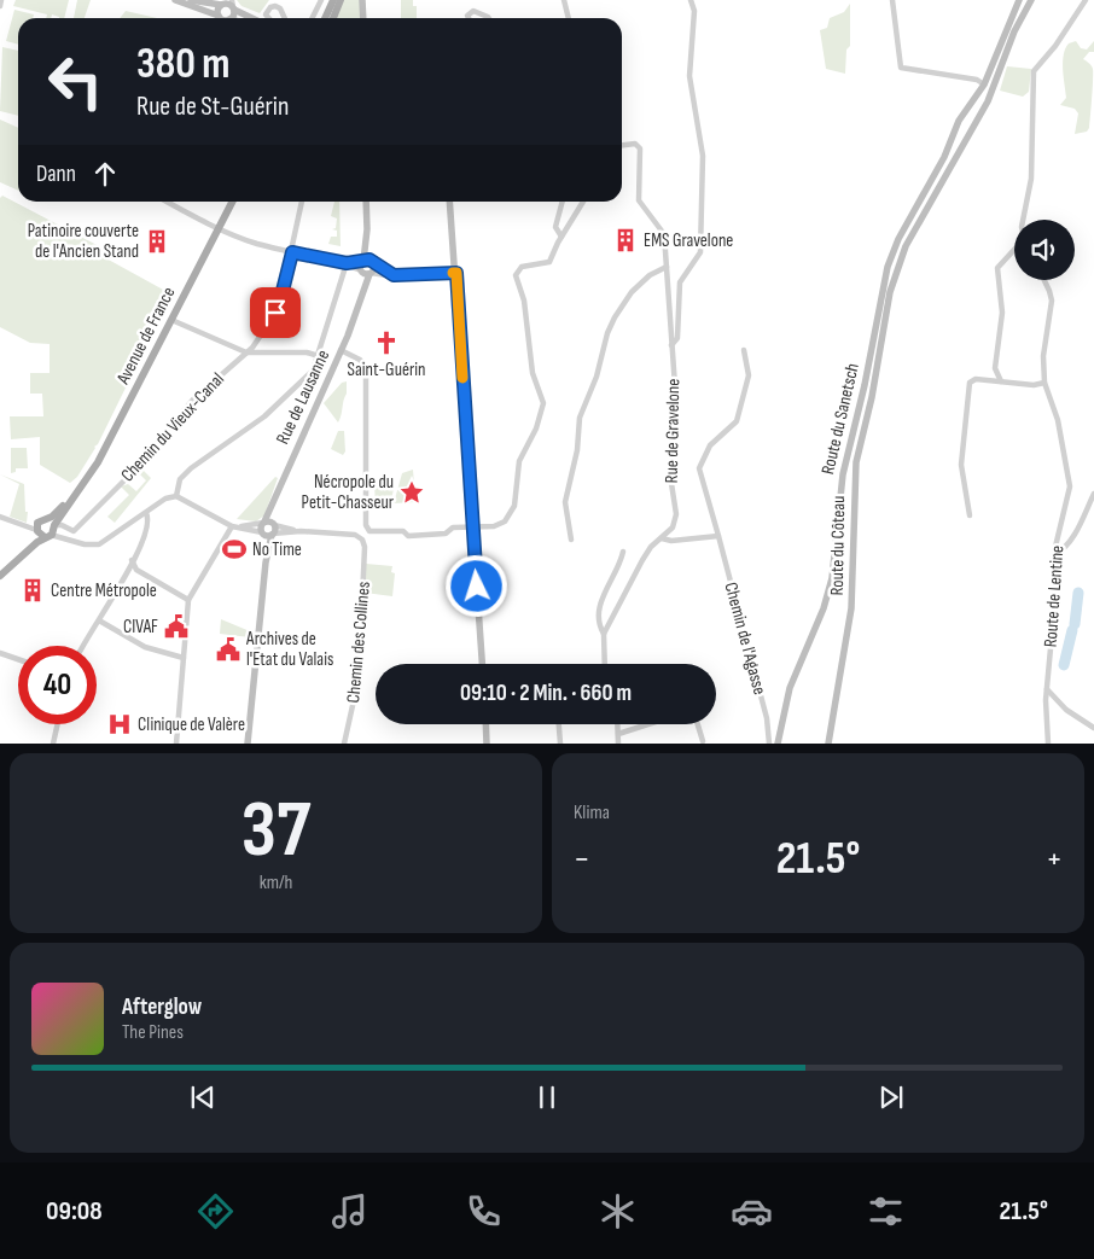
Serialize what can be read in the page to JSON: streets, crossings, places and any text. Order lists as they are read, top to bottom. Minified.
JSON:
{"streets":{"main road":["Avenue de France"],"street":["Rue de Lausanne","Route du Sanetsch","Chemin du Vieux-Canal","Rue de Gravelone","Route du Côteau","Route de Lentine","Chemin de l'Agasse","Chemin des Collines"]},"crossings":[["Avenue de France","Chemin du Vieux-Canal"]],"places":{"building":["EMS Gravelone","Patinoire couverte de l'Ancien Stand","Centre Métropole"],"church":["Saint-Guérin"],"place":["Nécropole du Petit-Chasseur"],"sports":["No Time"],"public building":["CIVAF","Archives de l'Etat du Valais"],"hospital":["Clinique de Valère"]},"page":{"turn":["380 m","Rue de St-Guérin"],"then":"Dann","limit":"40","trip":"09:10 · 2 Min. · 660 m","tile":[["37","km/h"],"Klima"],"heat":["−","21.5°","+"],"song":["Afterglow","The Pines"],"tabs":["09:08","21.5°"]}}
